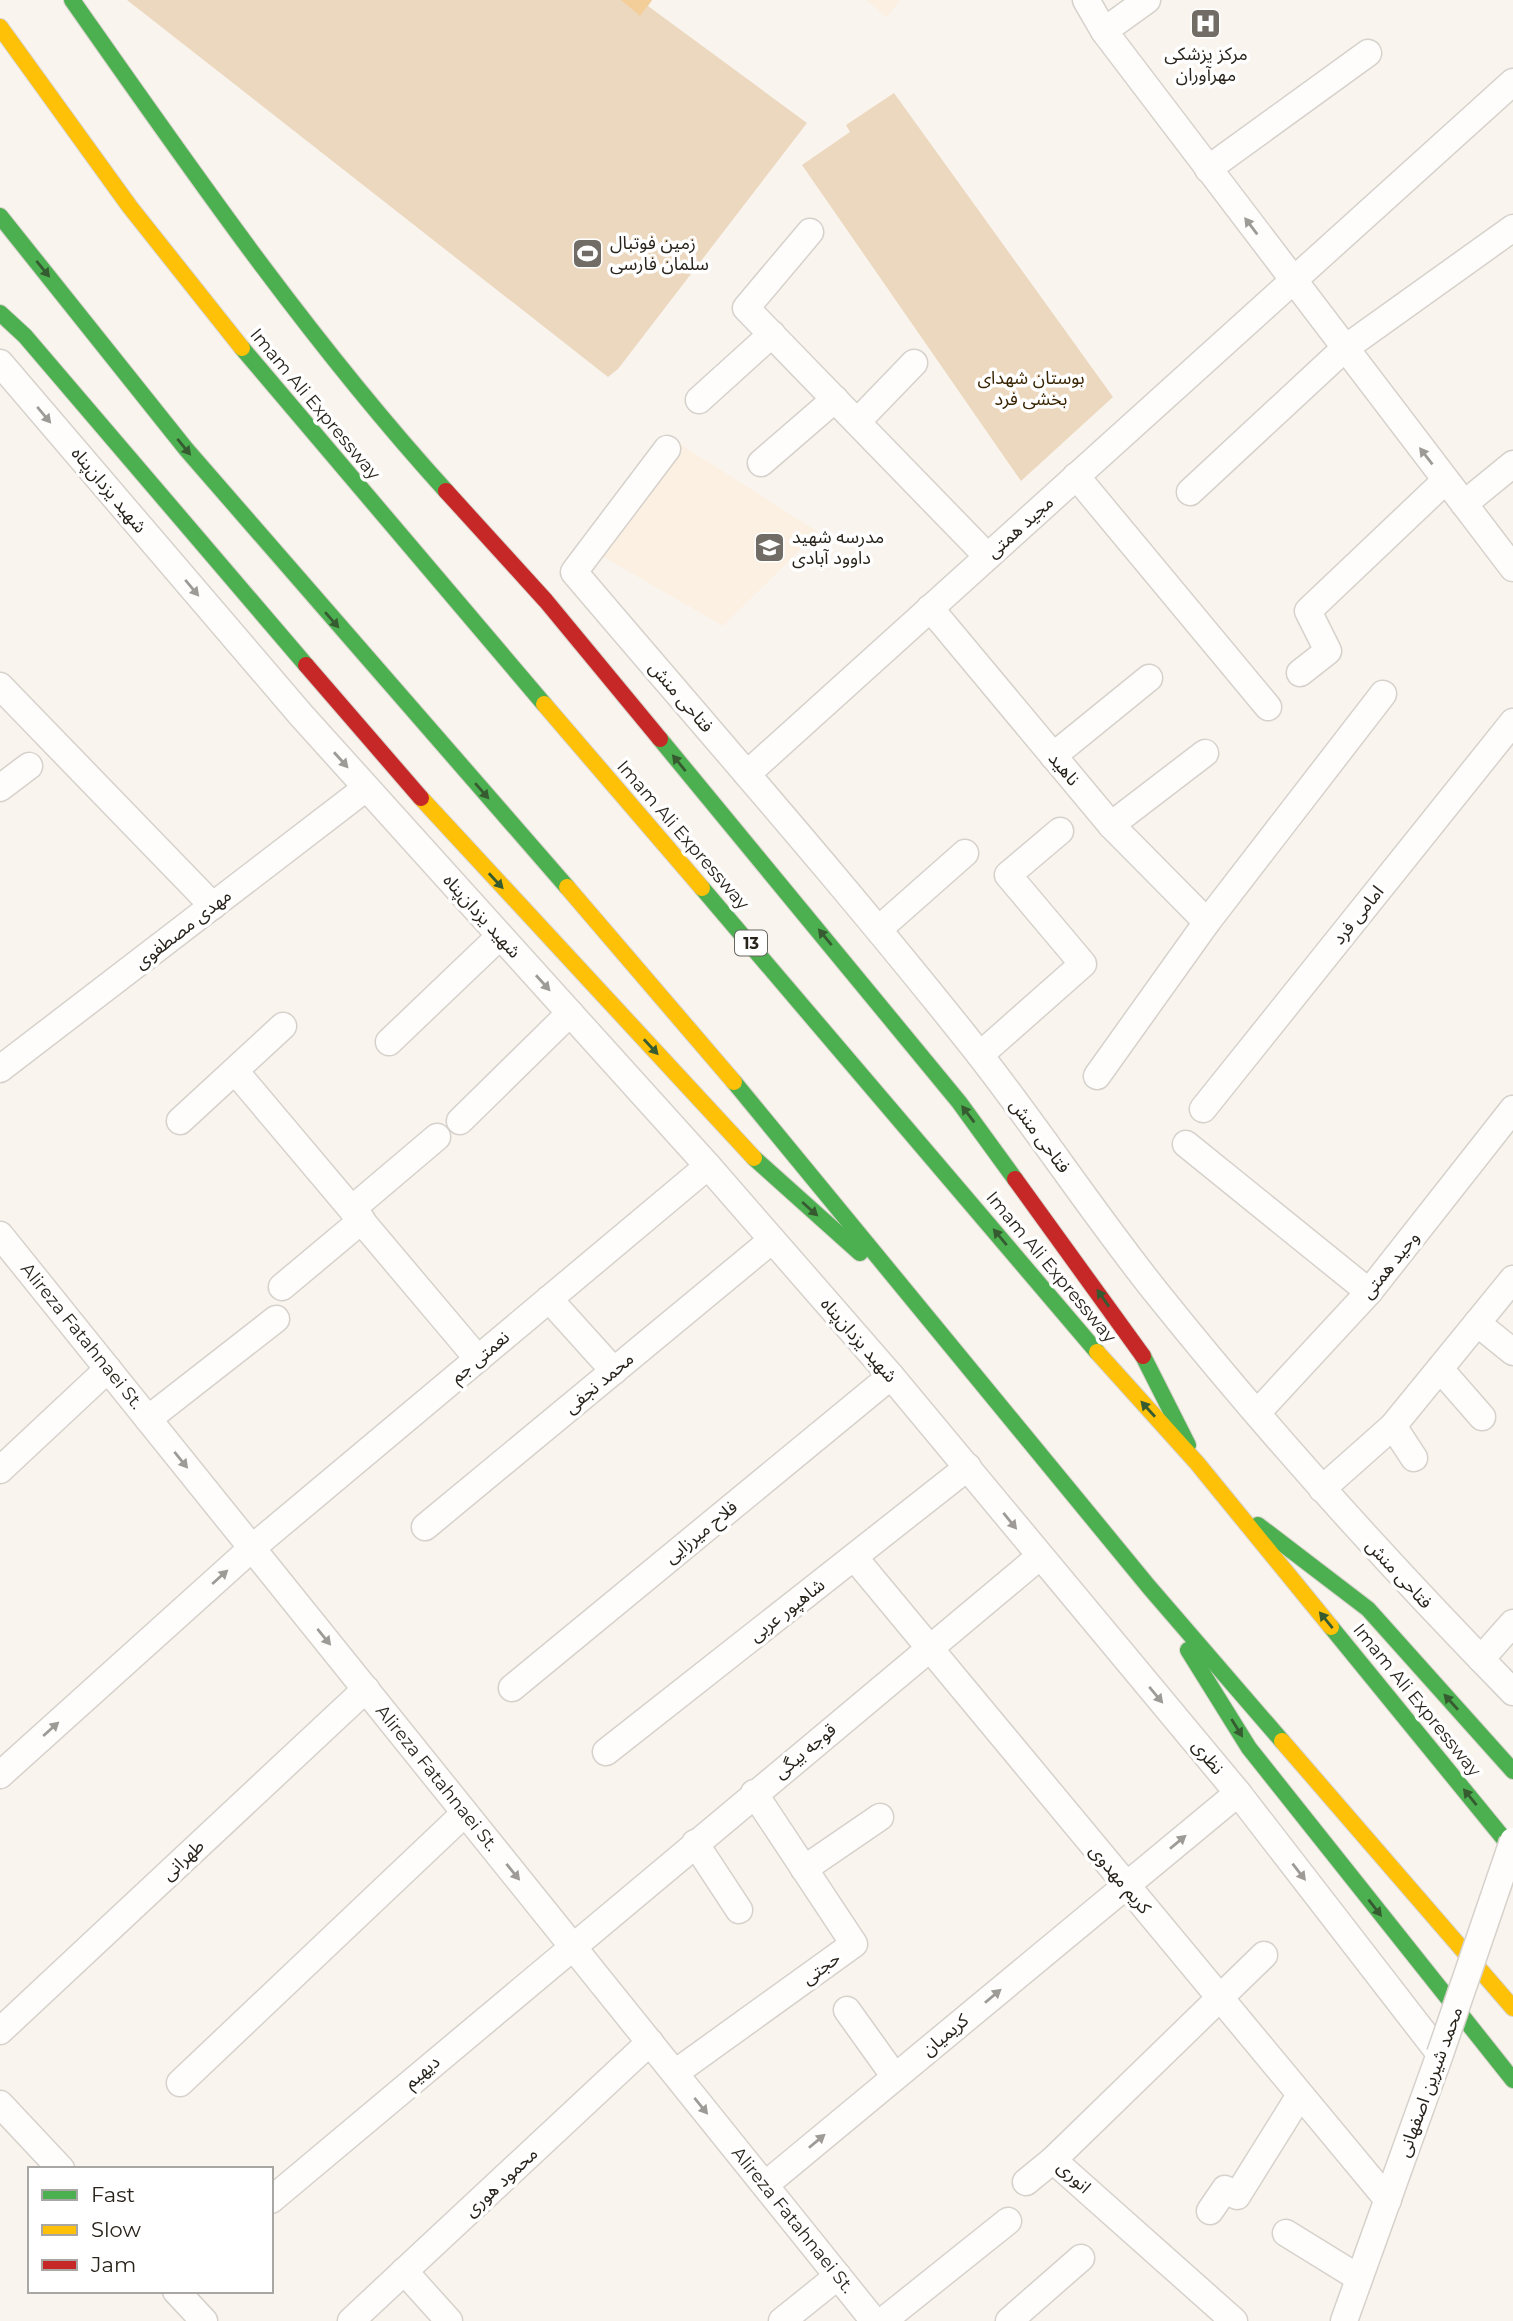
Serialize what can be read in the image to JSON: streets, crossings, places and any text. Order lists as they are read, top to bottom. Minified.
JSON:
{"streets":{"main road":["Imam Ali Expressway","13"],"street":["شهید یزدان‌پناه","مجید همتی","فتاحی منش","ناهید","امامی فرد","مهدی مصطفوی","وحید همتی","Alireza Fatahnaei St.","نعمتی جم","محمد نجفی","فلاح میرزایی","شاهپور عربی","قوجه بیگی","نظری","طهرانی","کریم مهدوی","حجتی","کریمیان","دیهیم","محمد شیرین اصفهانی","انوری","محمود هوری"]},"crossings":[["شهید یزدان‌پناه","مهدی مصطفوی"],["شهید یزدان‌پناه","نعمتی جم"],["شهید یزدان‌پناه","محمد نجفی"],["شهید یزدان‌پناه","فلاح میرزایی"],["شهید یزدان‌پناه","شاهپور عربی"],["شهید یزدان‌پناه","نظری"],["مجید همتی","فتاحی منش"],["مجید همتی","ناهید"],["فتاحی منش","وحید همتی"],["Alireza Fatahnaei St.","نعمتی جم"],["Alireza Fatahnaei St.","قوجه بیگی"],["Alireza Fatahnaei St.","طهرانی"],["Alireza Fatahnaei St.","حجتی"],["Alireza Fatahnaei St.","کریمیان"],["Alireza Fatahnaei St.","دیهیم"],["Alireza Fatahnaei St.","محمود هوری"],["شاهپور عربی","نظری"],["شاهپور عربی","کریم مهدوی"],["قوجه بیگی","نظری"],["قوجه بیگی","کریم مهدوی"],["قوجه بیگی","حجتی"],["قوجه بیگی","دیهیم"],["نظری","کریمیان"],["نظری","محمد شیرین اصفهانی"],["کریم مهدوی","کریمیان"],["کریم مهدوی","محمد شیرین اصفهانی"],["کریم مهدوی","انوری"]],"one_way":["Alireza Fatahnaei St.","نظری"],"parks":["بوستان شهدای بخشی فرد"],"places":{"hospital":["مرکز پزشکی مهرآوران"],"sports":["زمین فوتبال سلمان فارسی"],"school or university":["مدرسه شهید داوود آبادی"]},"legend":["Fast","Slow","Jam"]}
